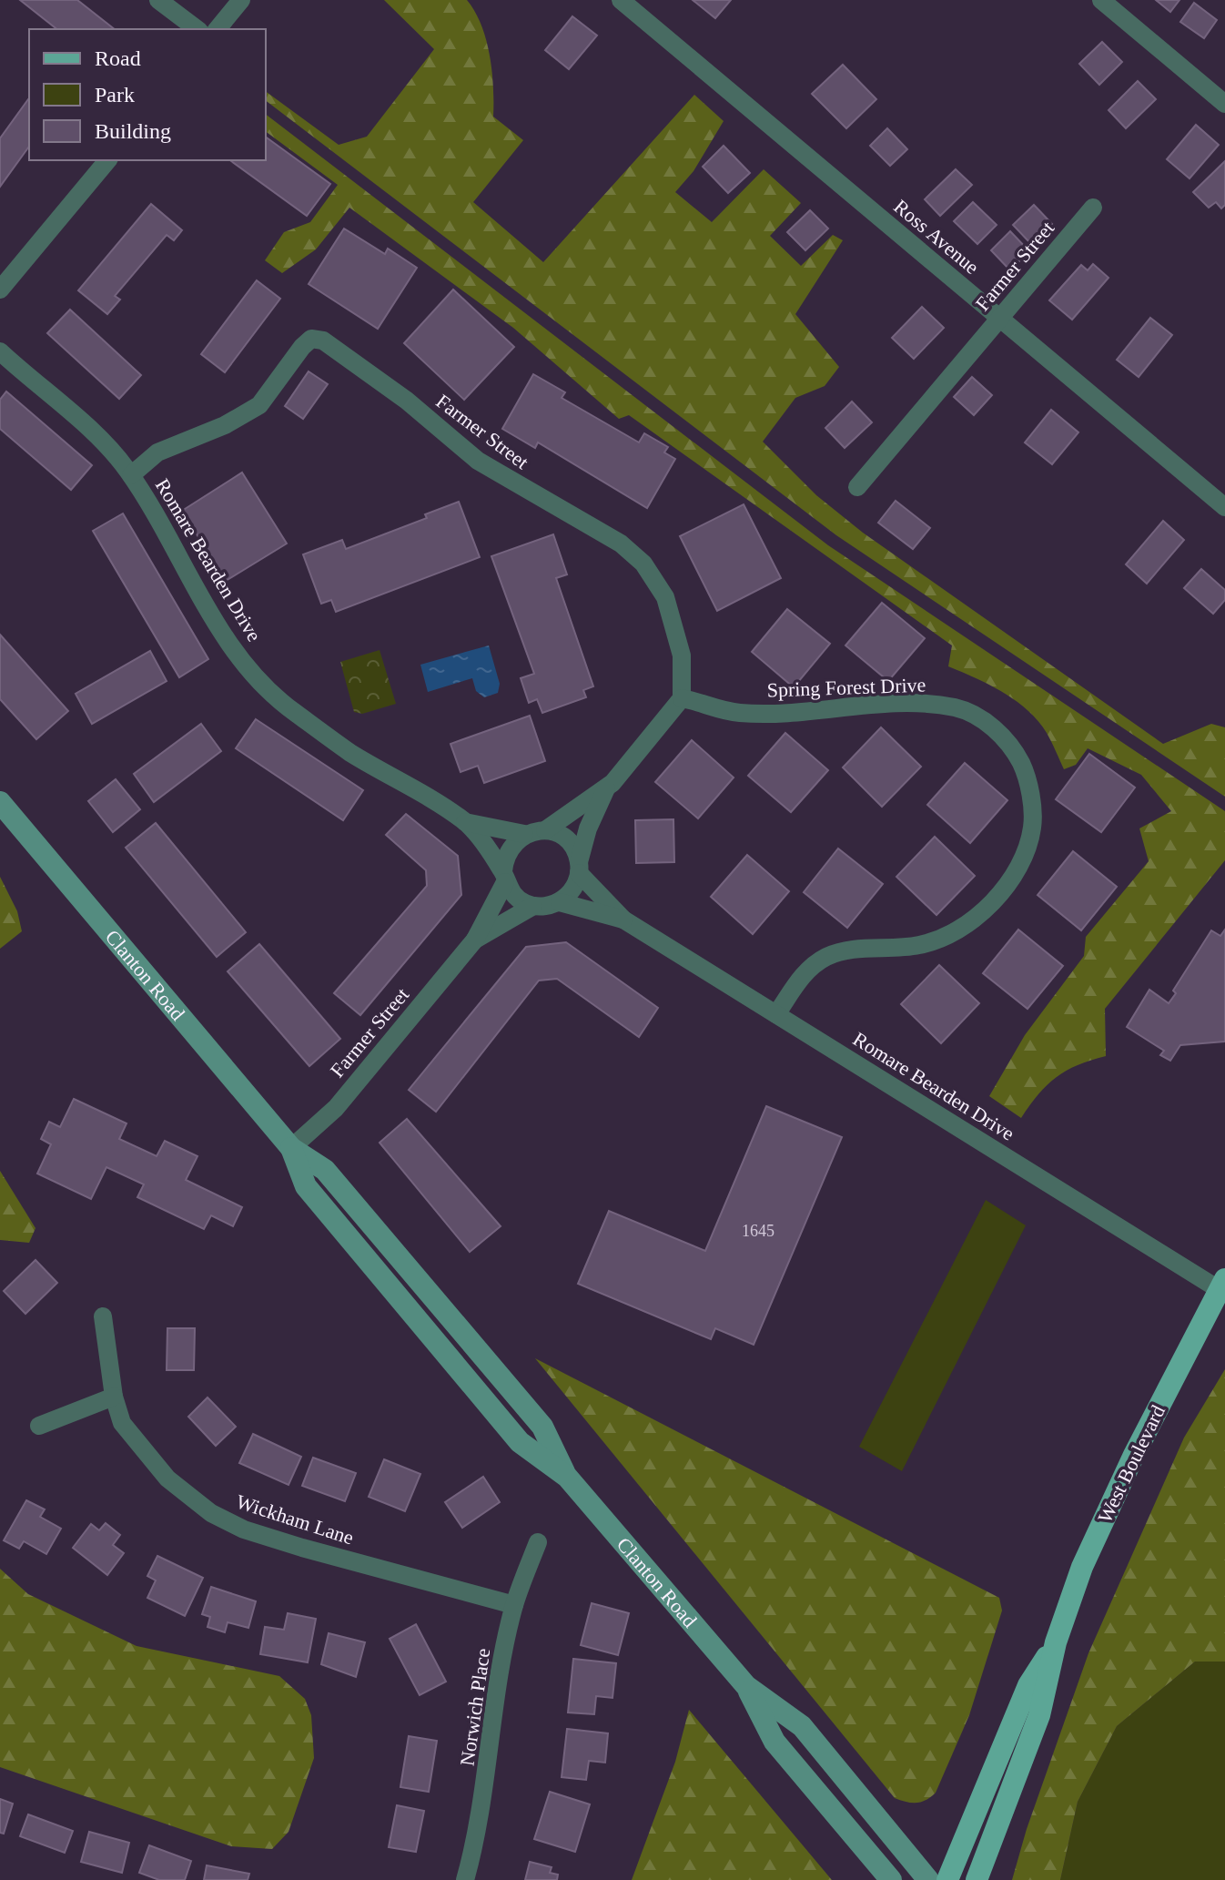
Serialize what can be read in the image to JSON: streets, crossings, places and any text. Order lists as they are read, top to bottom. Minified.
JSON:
{"streets":{"main road":["Clanton Road","West Boulevard"],"street":["Ross Avenue","Farmer Street","Romare Bearden Drive","Spring Forest Drive","Wickham Lane","Norwich Place"]},"crossings":[["Ross Avenue","Farmer Street"],["Farmer Street","Romare Bearden Drive"],["Farmer Street","Spring Forest Drive"],["Farmer Street","Clanton Road"],["Romare Bearden Drive","Spring Forest Drive"],["Romare Bearden Drive","West Boulevard"],["Wickham Lane","Norwich Place"]],"house_numbers":["1645"],"legend":["Road","Park","Building"]}
